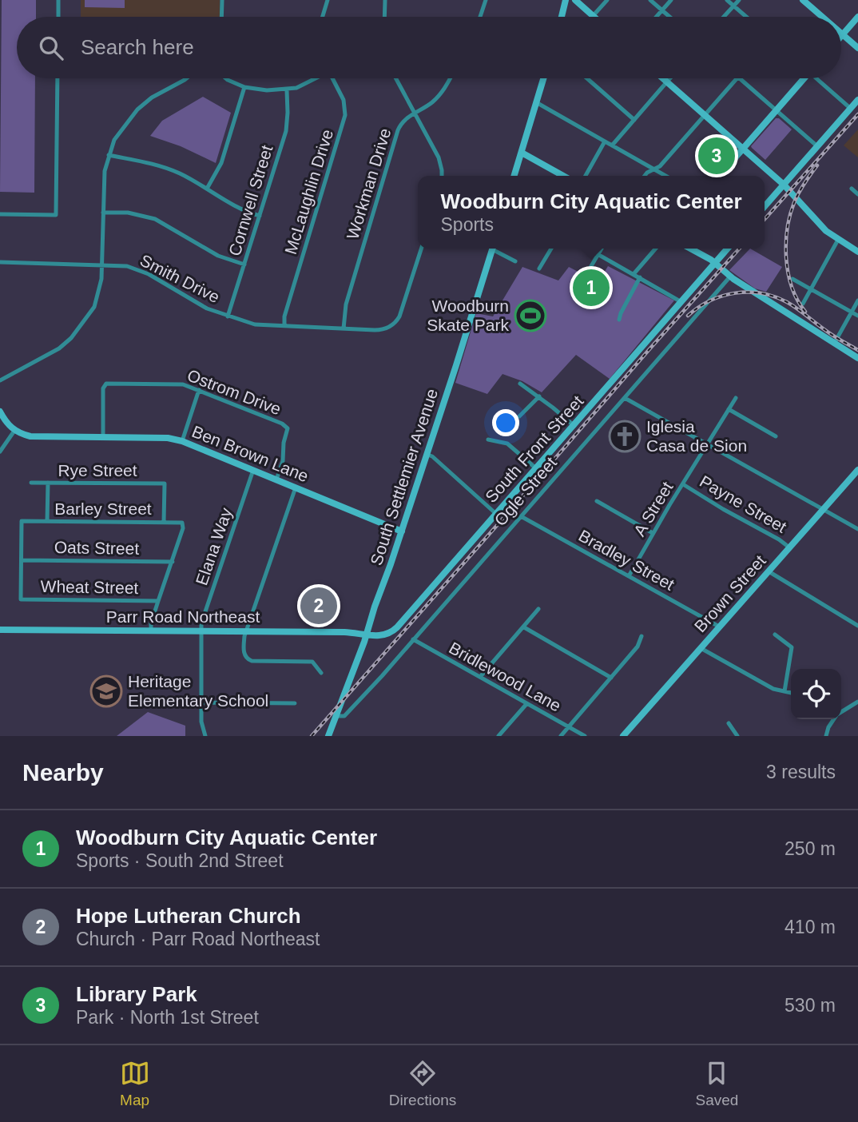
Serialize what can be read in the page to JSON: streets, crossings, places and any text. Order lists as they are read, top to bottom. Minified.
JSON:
{"streets":{"main road":["South Front Street","Ben Brown Lane","South Settlemier Avenue","Brown Street","Parr Road Northeast"],"street":["Workman Drive","McLaughlin Drive","Cornwell Street","Smith Drive","Ostrom Drive","Rye Street","Ogle Street","Payne Street","Barley Street","A Street","Elana Way","Oats Street","Bradley Street","Wheat Street","Bridlewood Lane"]},"crossings":[["Workman Drive","Smith Drive"],["McLaughlin Drive","Smith Drive"],["Cornwell Street","Smith Drive"],["Ostrom Drive","Ben Brown Lane"],["South Front Street","South Settlemier Avenue"],["South Front Street","Parr Road Northeast"],["Ben Brown Lane","South Settlemier Avenue"],["Ben Brown Lane","Elana Way"],["Rye Street","Barley Street"],["South Settlemier Avenue","Ogle Street"],["South Settlemier Avenue","Parr Road Northeast"],["Ogle Street","Bradley Street"],["Ogle Street","Bridlewood Lane"],["Payne Street","A Street"],["Payne Street","Brown Street"],["Barley Street","Oats Street"],["Barley Street","Wheat Street"],["A Street","Bradley Street"],["Elana Way","Parr Road Northeast"],["Oats Street","Wheat Street"],["Bradley Street","Brown Street"]],"places":{"sports":["Woodburn Skate Park"],"church":["Iglesia Casa de Sion"],"school or university":["Heritage Elementary School"]},"page":{"search":"Search here","pins":["3","1","2"],"popup":["Woodburn City Aquatic Center","Sports"],"heading":["Nearby","3 results"],"list":[{"mark":"1","name":"Woodburn City Aquatic Center","note":"Sports · South 2nd Street","value":"250 m"},{"mark":"2","name":"Hope Lutheran Church","note":"Church · Parr Road Northeast","value":"410 m"},{"mark":"3","name":"Library Park","note":"Park · North 1st Street","value":"530 m"}],"nav":["Map","Directions","Saved"]}}
